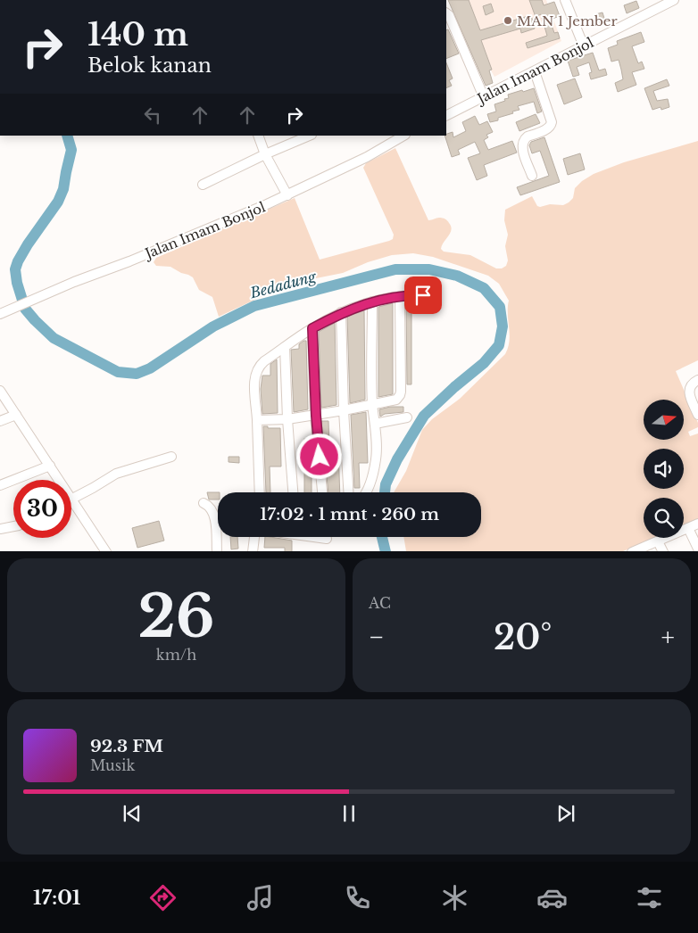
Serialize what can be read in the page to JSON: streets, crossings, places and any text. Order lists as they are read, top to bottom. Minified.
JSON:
{"streets":{"street":["Jalan Imam Bonjol"]},"water":["Bedadung"],"places":["MAN 1 Jember"],"north":"right","page":{"turn":["140 m","Belok kanan"],"limit":"30","trip":"17:02 · 1 mnt · 260 m","tile":[["26","km/h"],"AC"],"heat":["−","20°","+"],"song":["92.3 FM","Musik"],"tabs":"17:01"}}
